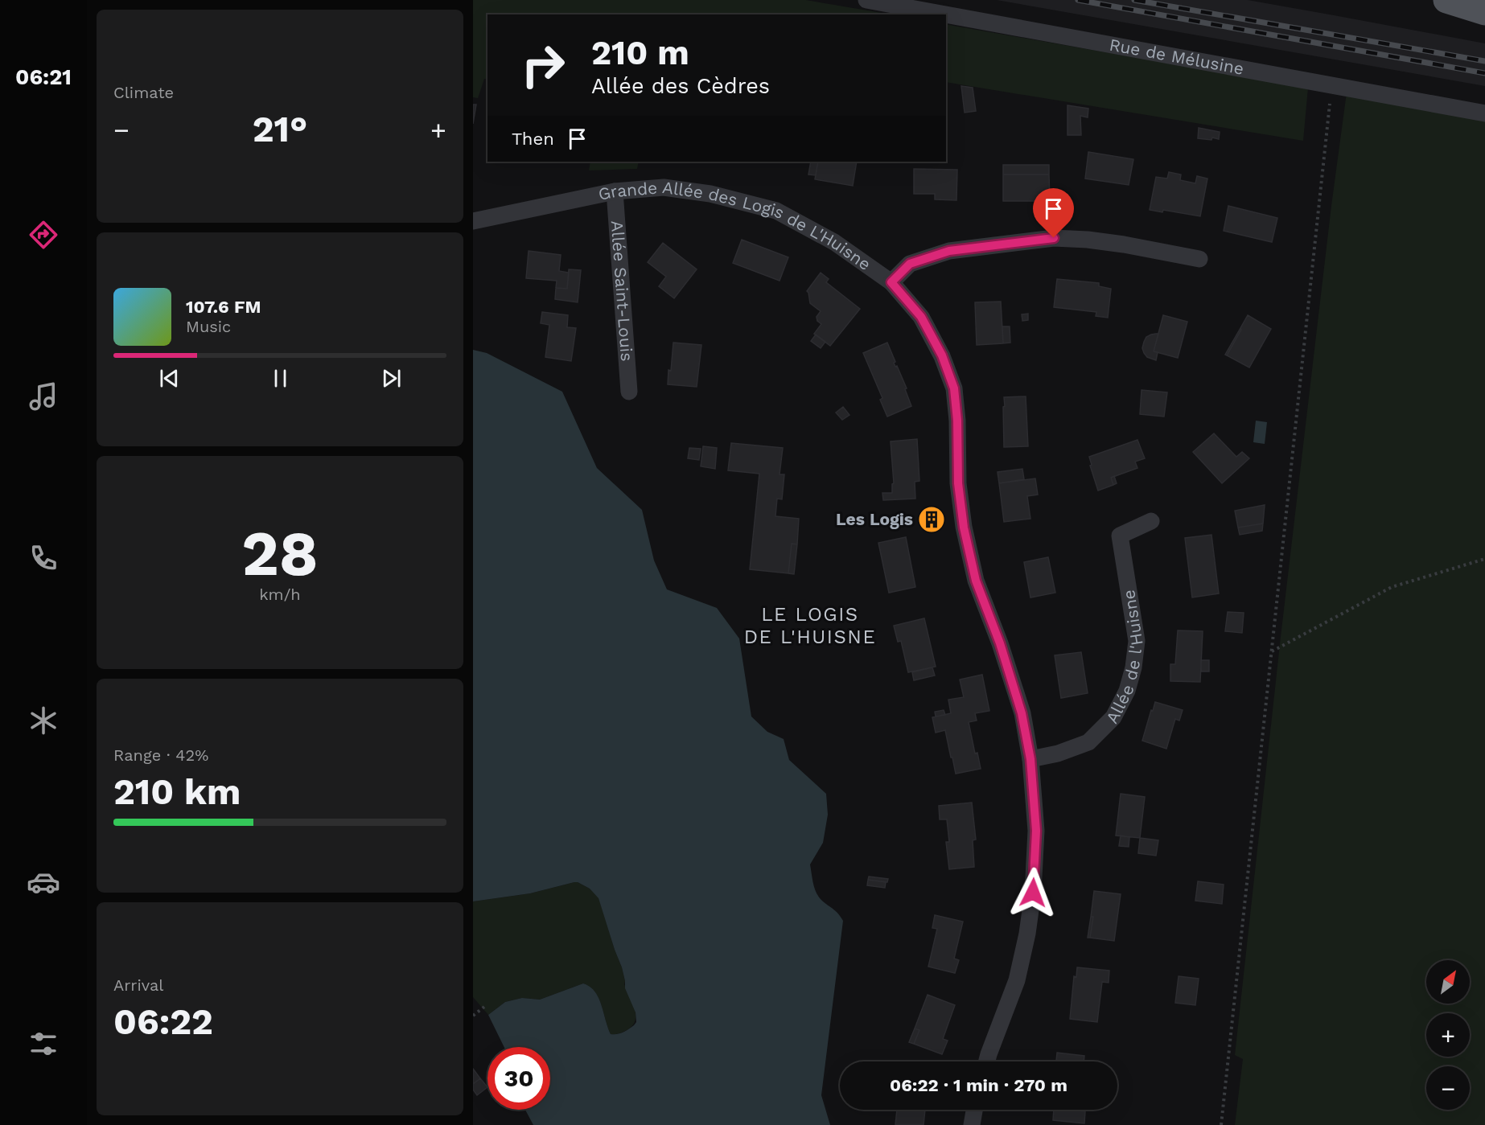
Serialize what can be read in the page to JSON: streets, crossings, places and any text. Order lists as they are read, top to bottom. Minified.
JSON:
{"streets":{"street":["Rue de Mélusine","Grande Allée des Logis de L'Huisne","Allée Saint-Louis","Allée de l'Huisne"]},"crossings":[["Grande Allée des Logis de L'Huisne","Allée Saint-Louis"],["Grande Allée des Logis de L'Huisne","Allée de l'Huisne"]],"districts":["LE LOGIS DE L'HUISNE"],"places":{"building":["Les Logis"]},"north":"top right","page":{"tabs":"06:21","tile":["Climate",["28","km/h"],["Range · 42%","210 km"],["Arrival","06:22"]],"turn":["210 m","Allée des Cèdres"],"heat":["−","21°","+"],"then":"Then","song":["107.6 FM","Music"],"map_buttons":["+","−"],"limit":"30","trip":"06:22 · 1 min · 270 m"}}
